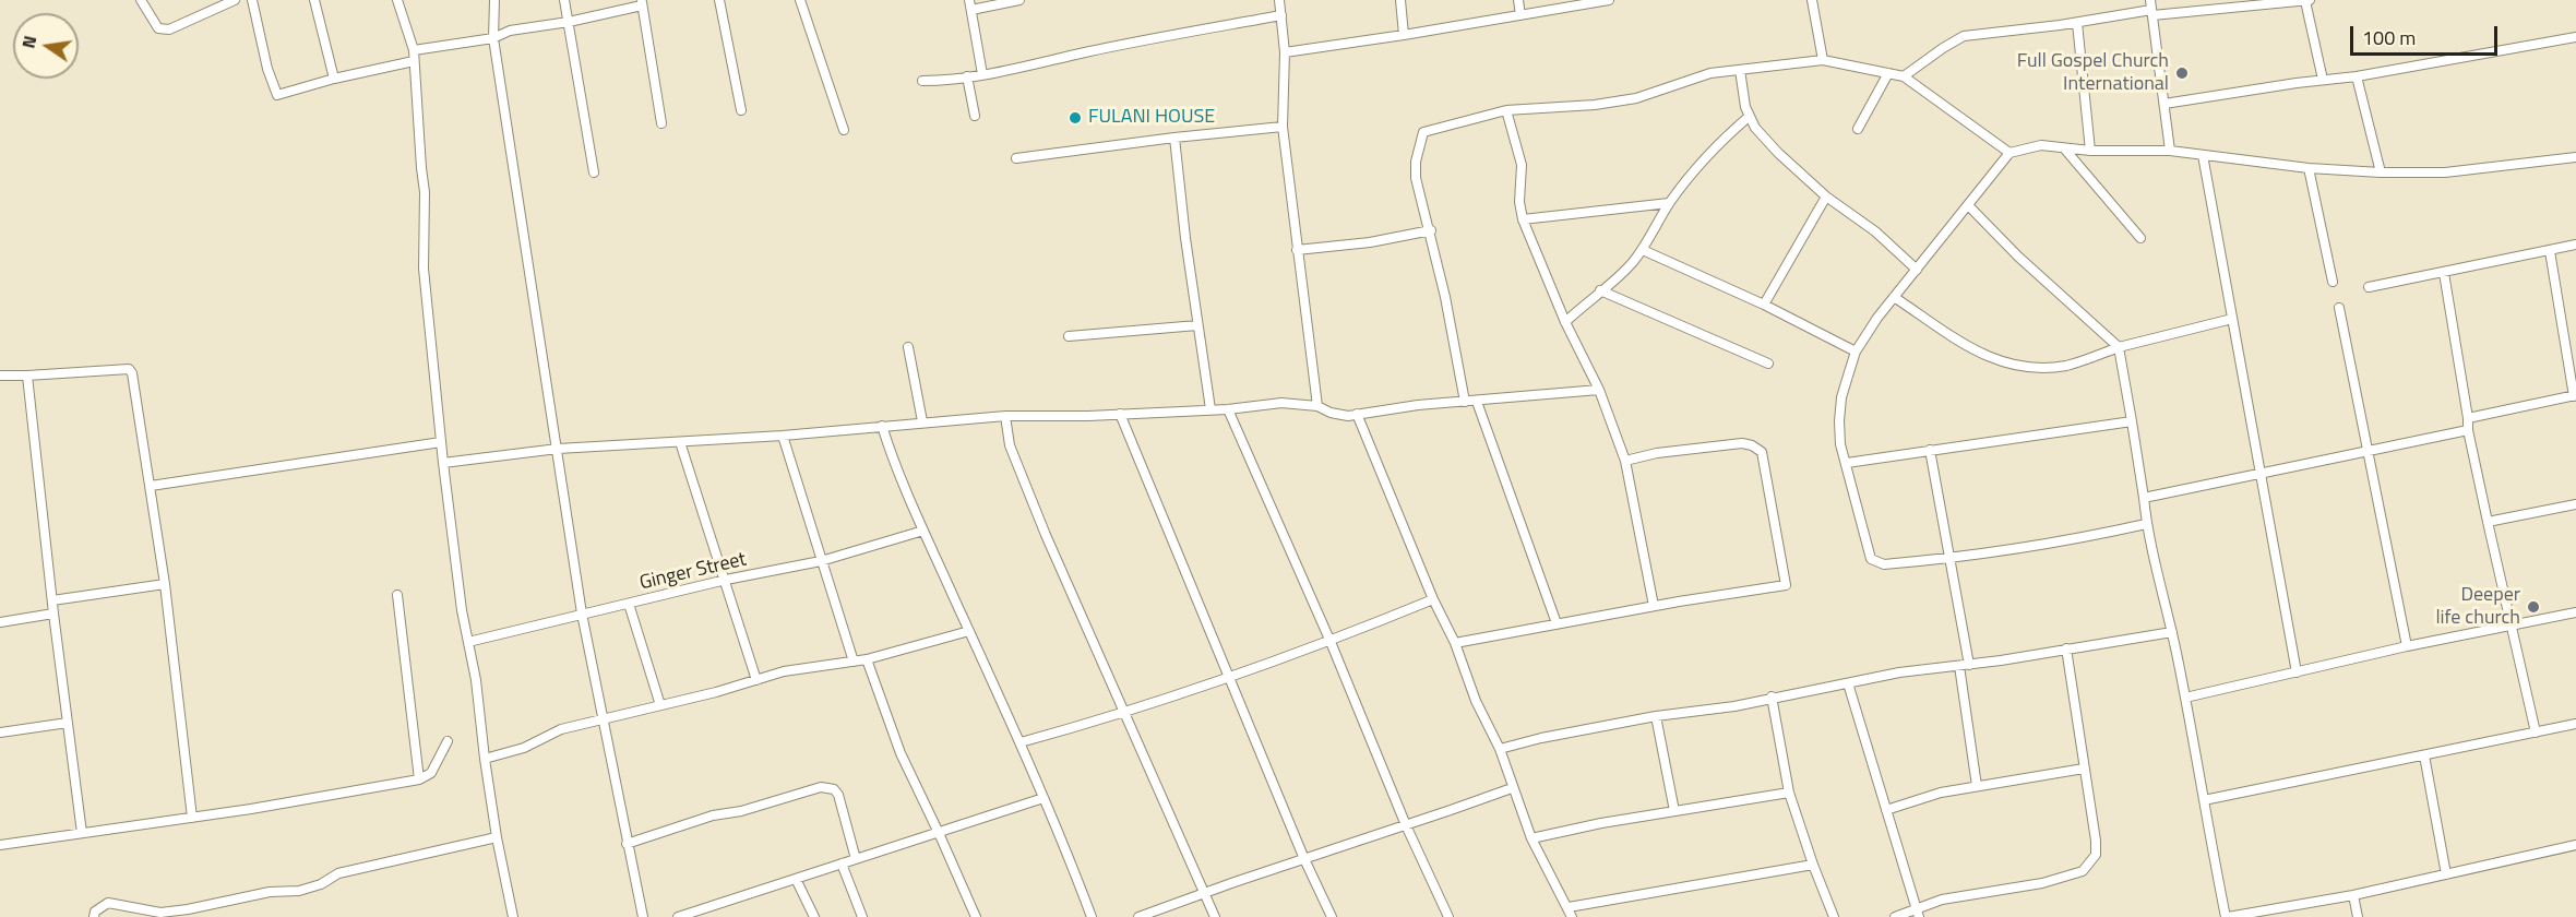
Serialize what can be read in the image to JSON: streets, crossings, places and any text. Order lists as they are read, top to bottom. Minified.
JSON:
{"streets":{"street":["Ginger Street"]},"places":["Full Gospel Church International","FULANI HOUSE","Deeper life church"],"scale_bar":"100 m","north":"left"}
